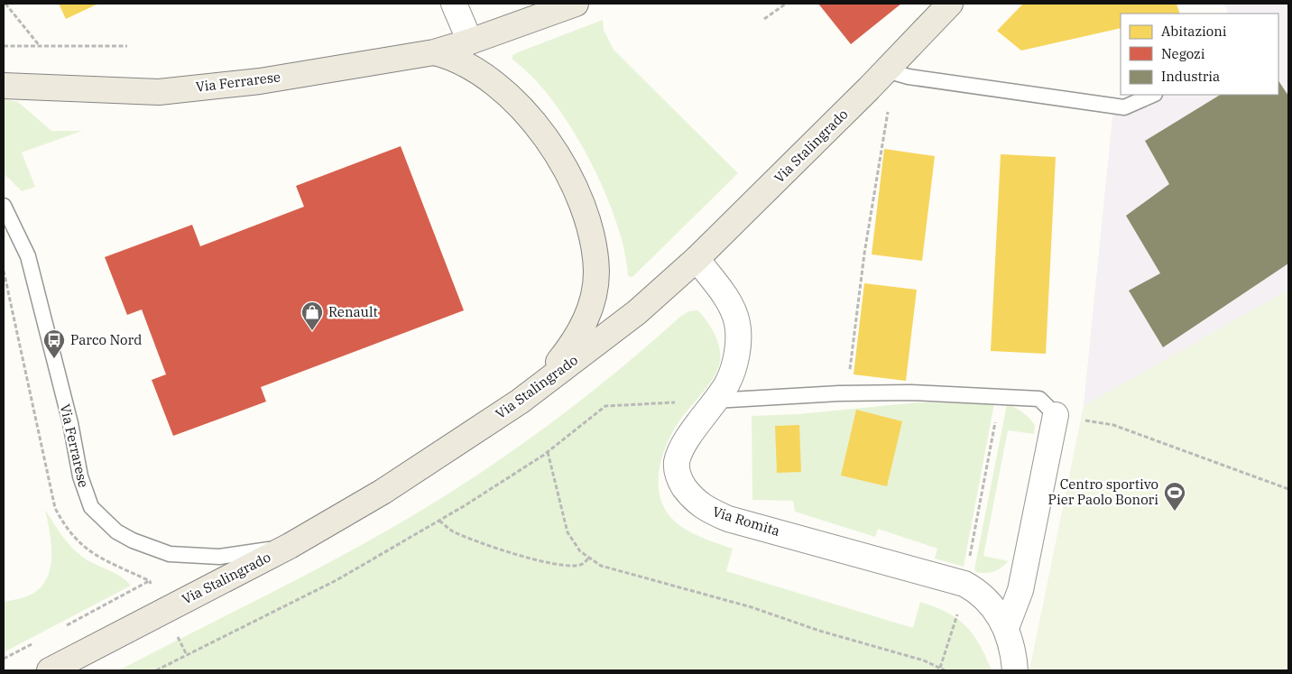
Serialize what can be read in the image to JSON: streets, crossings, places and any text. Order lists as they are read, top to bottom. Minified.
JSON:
{"streets":{"main road":["Via Ferrarese","Via Stalingrado"],"street":["Via Romita"]},"crossings":[["Via Ferrarese","Via Stalingrado"],["Via Stalingrado","Via Romita"]],"places":{"shop":["Renault"],"bus stop":["Parco Nord"],"sports":["Centro sportivo Pier Paolo Bonori"]},"legend":["Abitazioni","Negozi","Industria"]}
